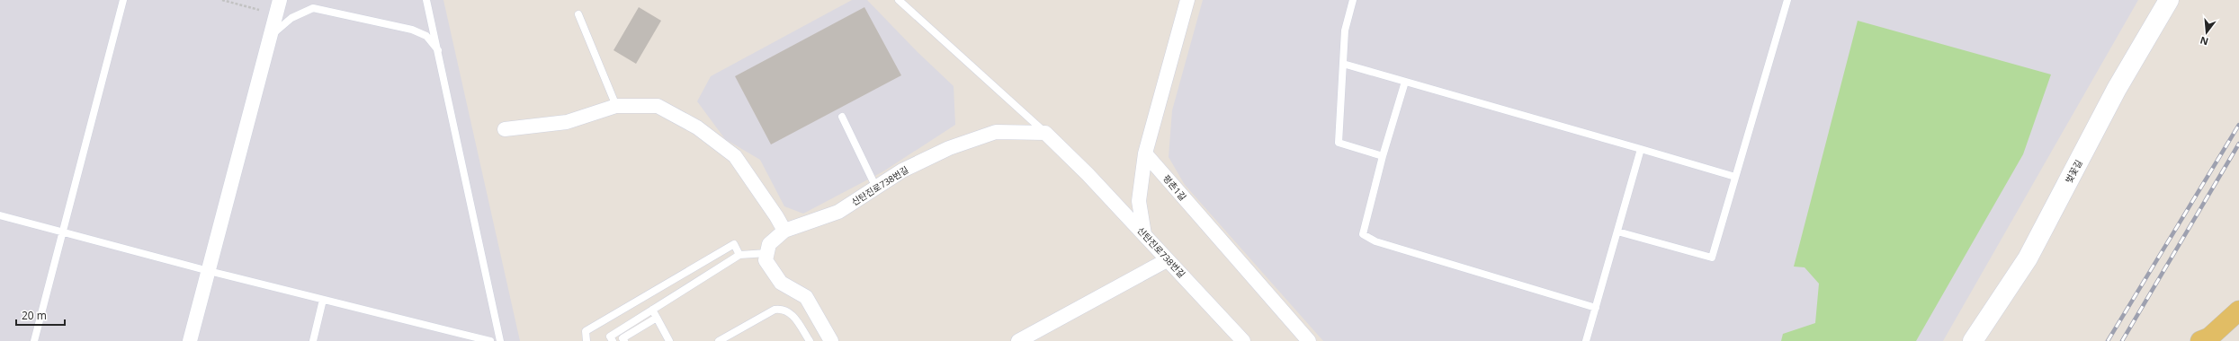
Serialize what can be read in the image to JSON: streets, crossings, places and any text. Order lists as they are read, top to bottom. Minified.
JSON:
{"streets":{"street":["벚꽃길","신탄진로738번길","평촌1길"]},"scale_bar":"20 m","north":"bottom"}
